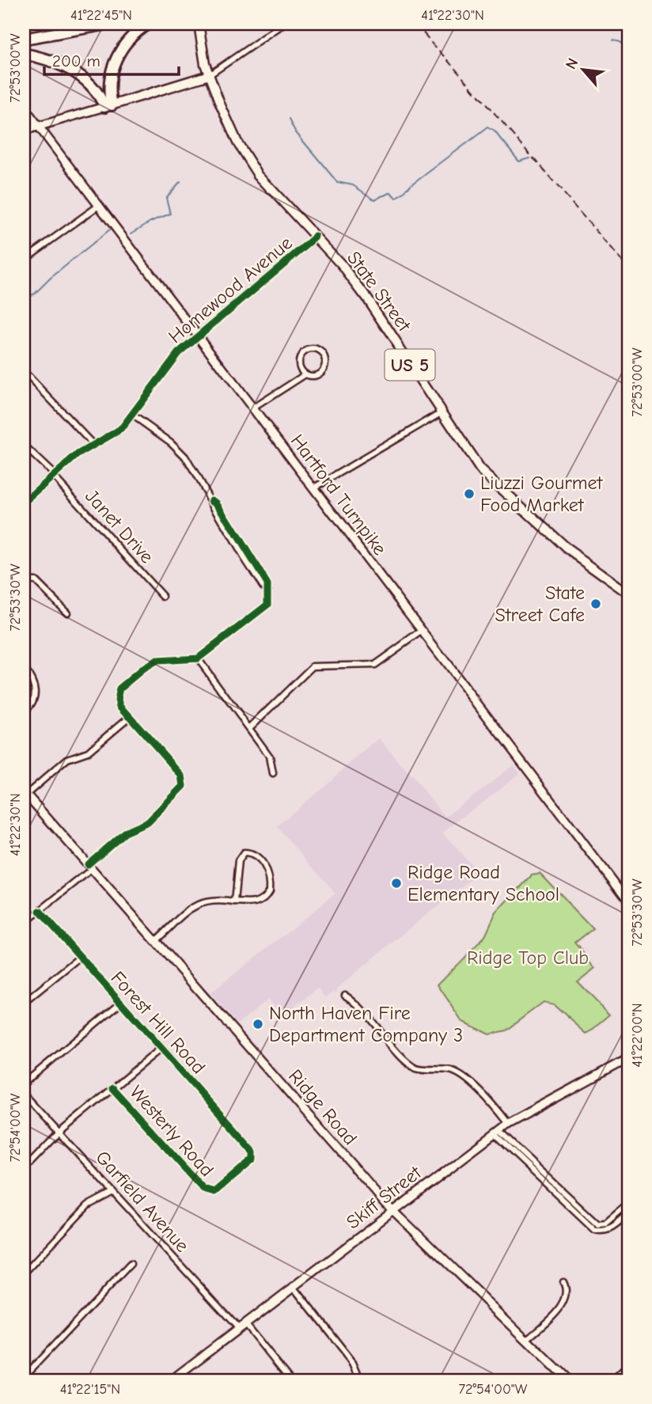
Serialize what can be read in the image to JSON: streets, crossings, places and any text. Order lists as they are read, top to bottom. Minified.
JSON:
{"streets":{"main road":["State Street","US 5","Hartford Turnpike","Ridge Road","Skiff Street"],"street":["Homewood Avenue","Janet Drive","Forest Hill Road","Westerly Road","Garfield Avenue"]},"crossings":[["Homewood Avenue","State Street"],["Homewood Avenue","Hartford Turnpike"],["Homewood Avenue","Janet Drive"],["Forest Hill Road","Westerly Road"],["Ridge Road","Skiff Street"],["Skiff Street","Garfield Avenue"]],"parks":["Ridge Top Club"],"places":["Liuzzi Gourmet Food Market","State Street Cafe","Ridge Road Elementary School","North Haven Fire Department Company 3"],"scale_bar":"200 m","north":"top left","coordinates":["41°22'45\"N","41°22'30\"N","72°53'00\"W","72°53'30\"W","41°22'00\"N","72°54'00\"W","41°22'15\"N"]}
